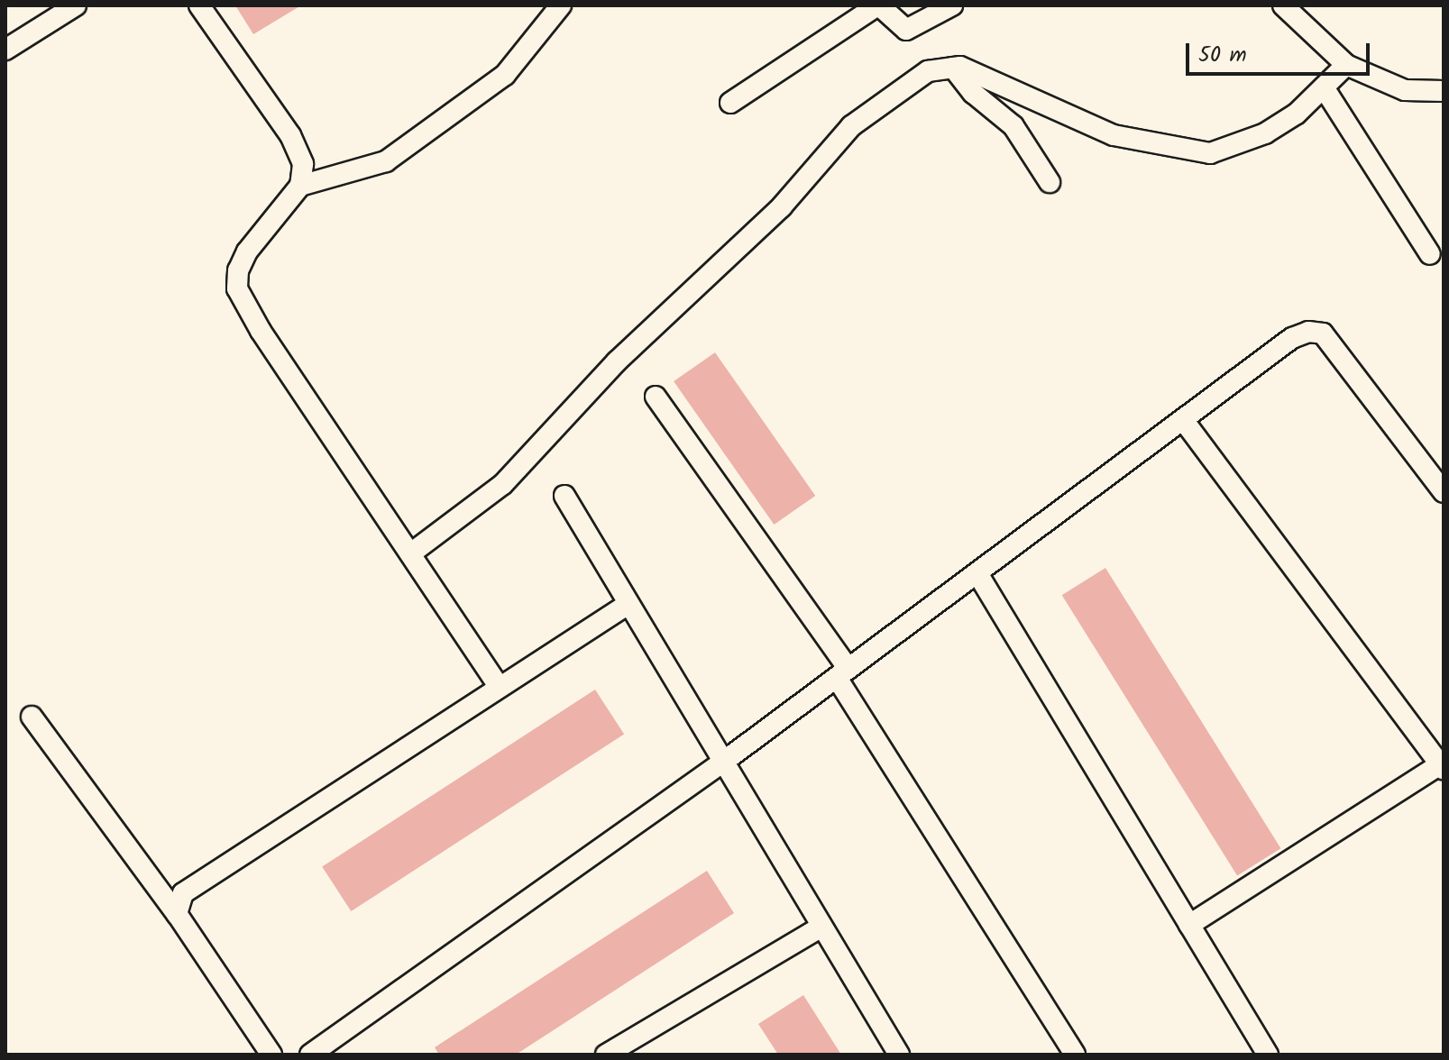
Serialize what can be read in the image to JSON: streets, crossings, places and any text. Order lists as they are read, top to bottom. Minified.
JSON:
{"scale_bar":"50 m"}
